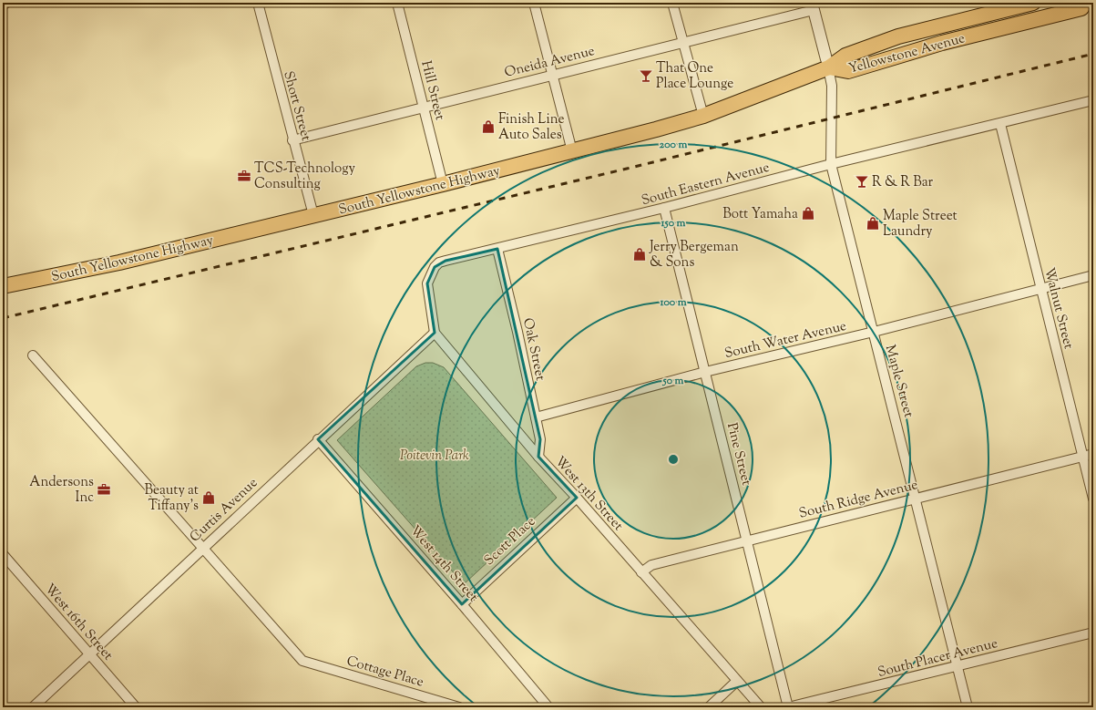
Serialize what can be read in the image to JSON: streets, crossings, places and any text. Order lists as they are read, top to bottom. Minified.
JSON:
{"streets":{"highway":["Yellowstone Avenue","South Yellowstone Highway"],"street":["Oneida Avenue","Hill Street","Short Street","South Eastern Avenue","Walnut Street","South Water Avenue","Oak Street","Maple Street","Pine Street","West 13th Street","South Ridge Avenue","Curtis Avenue","Scott Place","West 14th Street","West 16th Street","South Placer Avenue","Cottage Place"]},"crossings":[["Yellowstone Avenue","South Yellowstone Highway"],["Yellowstone Avenue","Maple Street"],["Oneida Avenue","Hill Street"],["Oneida Avenue","Short Street"],["Hill Street","South Yellowstone Highway"],["Short Street","South Yellowstone Highway"],["South Eastern Avenue","Walnut Street"],["South Eastern Avenue","Oak Street"],["South Eastern Avenue","Maple Street"],["South Eastern Avenue","Pine Street"],["South Eastern Avenue","West 13th Street"],["South Eastern Avenue","Curtis Avenue"],["South Yellowstone Highway","Maple Street"],["Walnut Street","South Water Avenue"],["Walnut Street","South Ridge Avenue"],["South Water Avenue","Oak Street"],["South Water Avenue","Maple Street"],["South Water Avenue","Pine Street"],["Oak Street","West 13th Street"],["Maple Street","South Ridge Avenue"],["Maple Street","South Placer Avenue"],["Pine Street","South Ridge Avenue"],["Pine Street","South Placer Avenue"],["West 13th Street","South Ridge Avenue"],["West 13th Street","Curtis Avenue"],["West 13th Street","Scott Place"],["Curtis Avenue","West 14th Street"],["Curtis Avenue","West 16th Street"],["Curtis Avenue","Cottage Place"],["Scott Place","West 14th Street"]],"parks":["Poitevin Park"],"places":{"bar":["That One Place Lounge","R & R Bar"],"shop":["Finish Line Auto Sales","Bott Yamaha","Maple Street Laundry","Jerry Bergeman & Sons","Beauty at Tiffany's"],"office":["TCS-Technology Consulting","Andersons Inc"]},"rings":["200 m","150 m","100 m","50 m"]}
